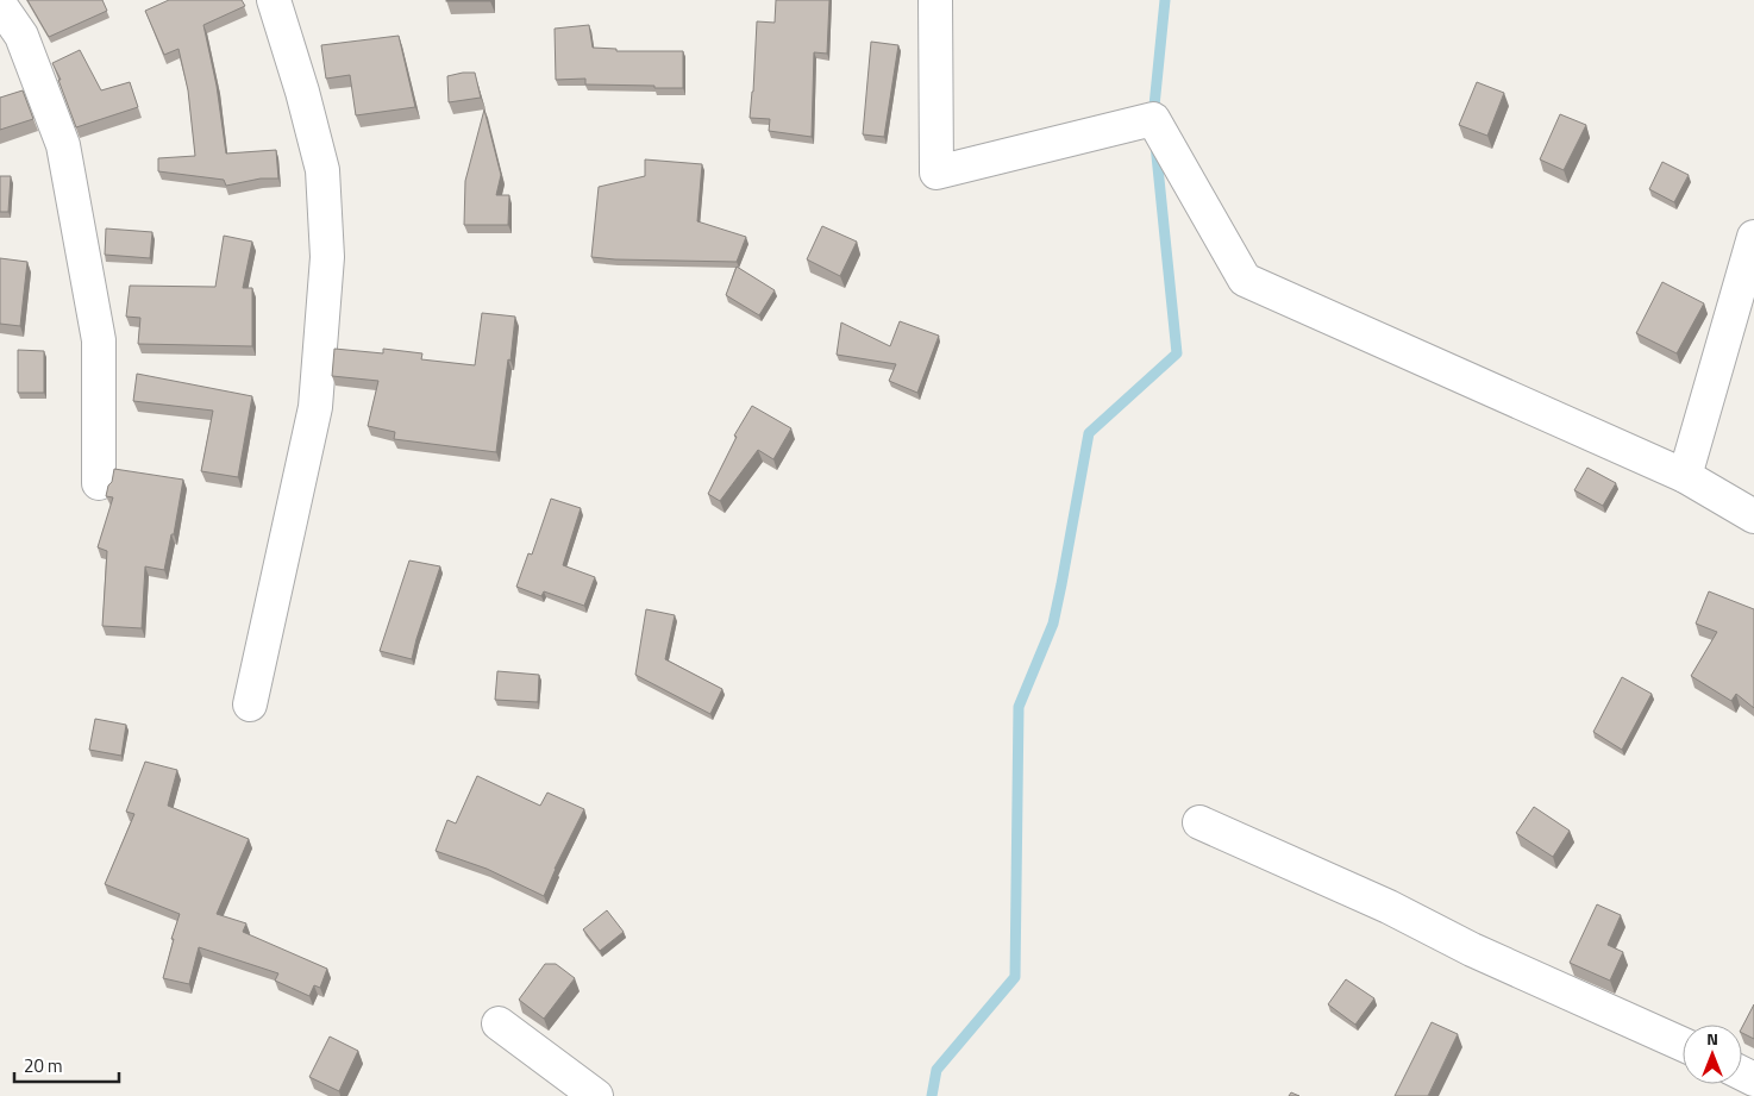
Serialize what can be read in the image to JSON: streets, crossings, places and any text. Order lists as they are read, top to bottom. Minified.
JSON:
{"scale_bar":"20 m","north":"top"}
